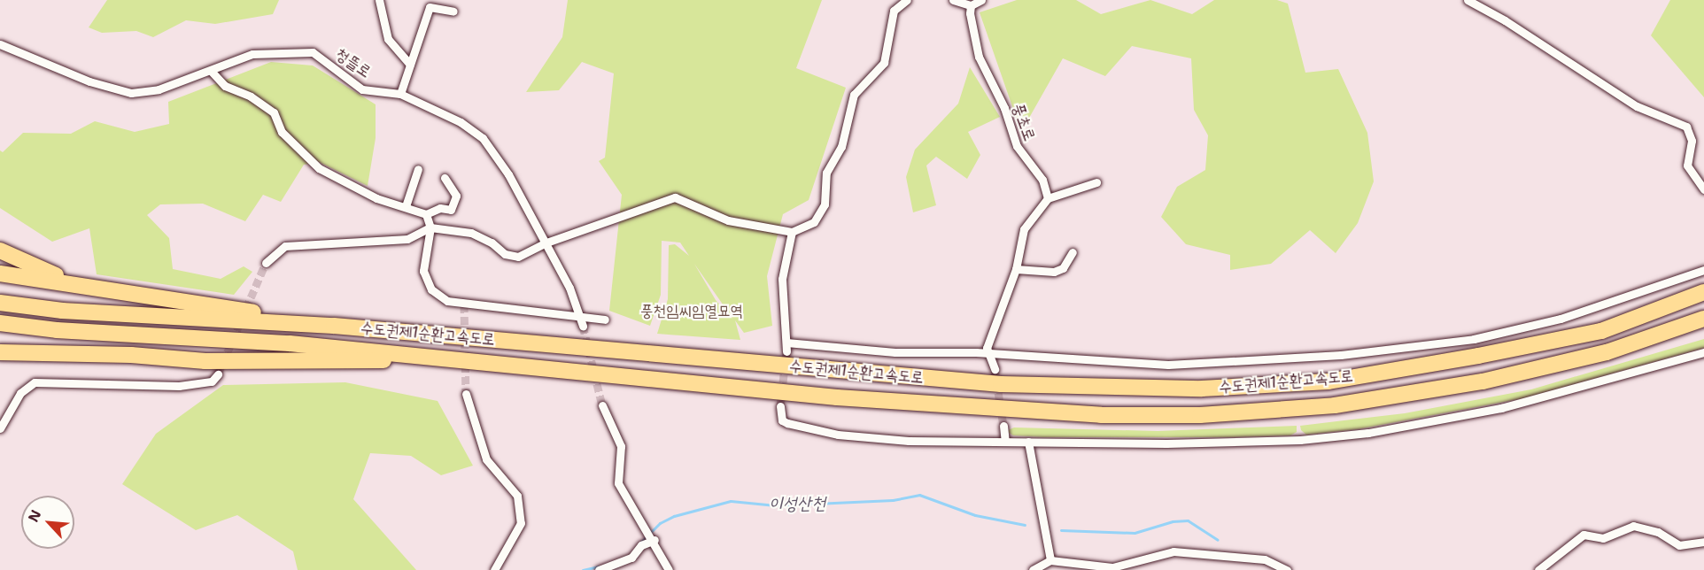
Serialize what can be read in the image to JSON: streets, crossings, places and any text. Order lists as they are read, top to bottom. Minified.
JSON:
{"streets":{"highway":["수도권제1순환고속도로"],"street":["청뜰로","풍초로"]},"water":["이성산천"],"parks":["풍천임씨임열묘역"],"north":"top left"}
